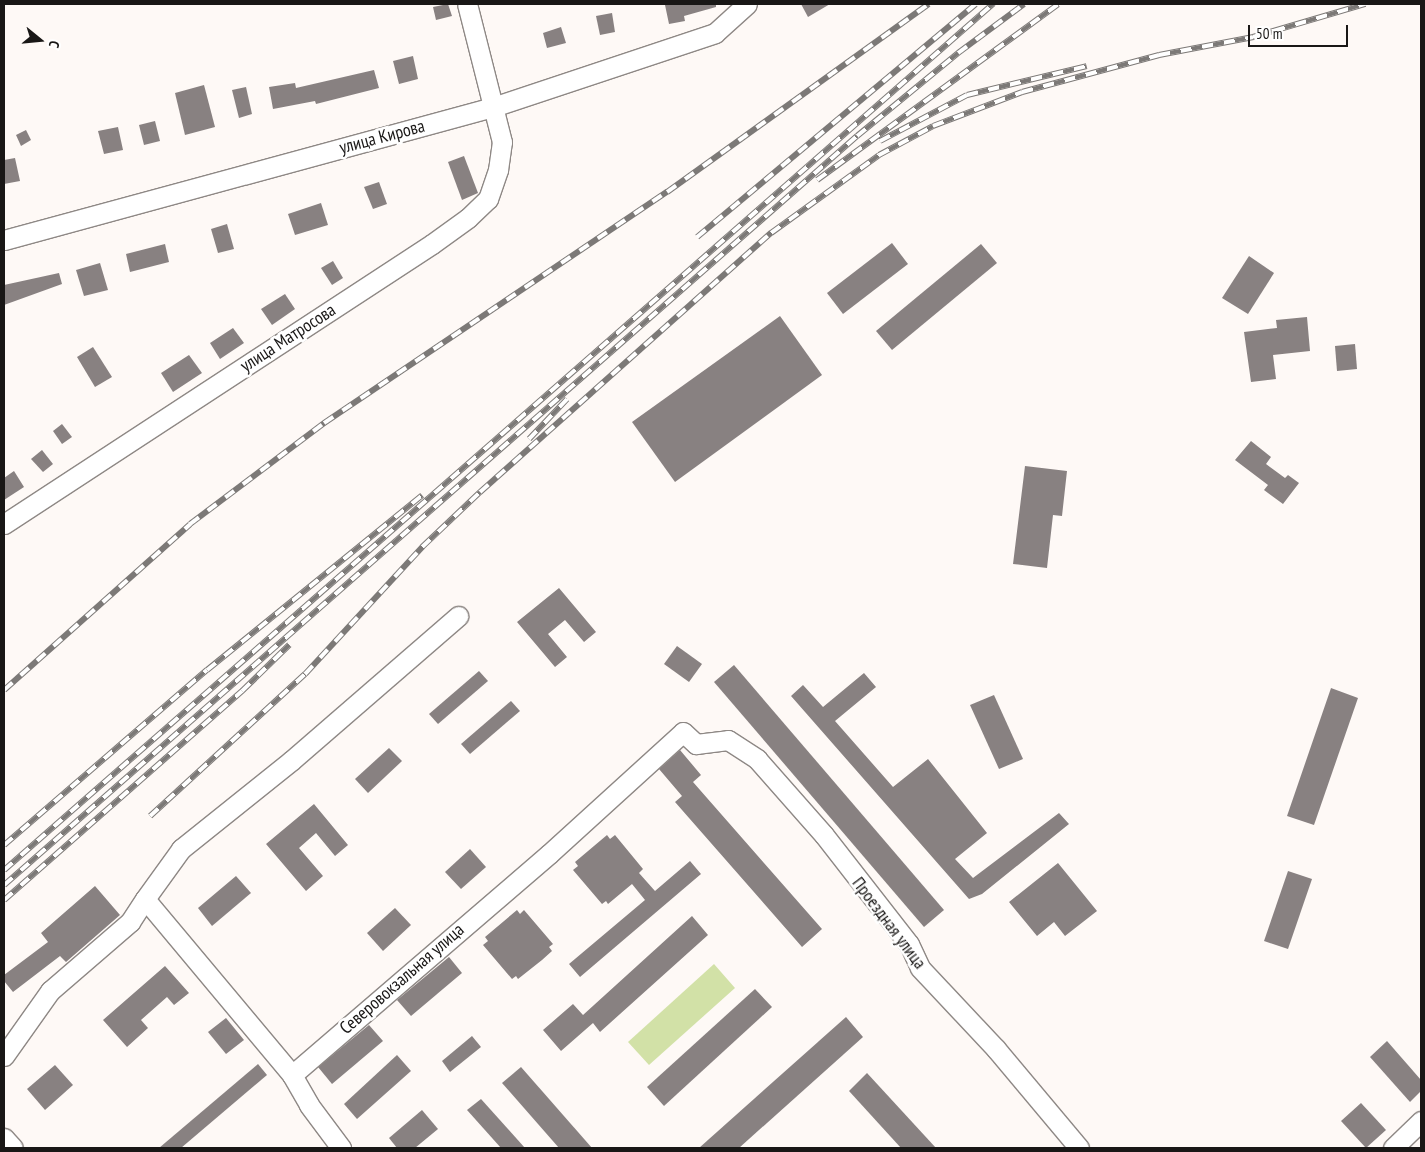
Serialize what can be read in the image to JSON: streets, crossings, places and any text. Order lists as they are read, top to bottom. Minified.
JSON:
{"streets":{"street":["улица Кирова","улица Матросова","Проездная улица","Северовокзальная улица"]},"crossings":[["улица Кирова","улица Матросова"],["Проездная улица","Северовокзальная улица"]],"scale_bar":"50 m","north":"right"}
